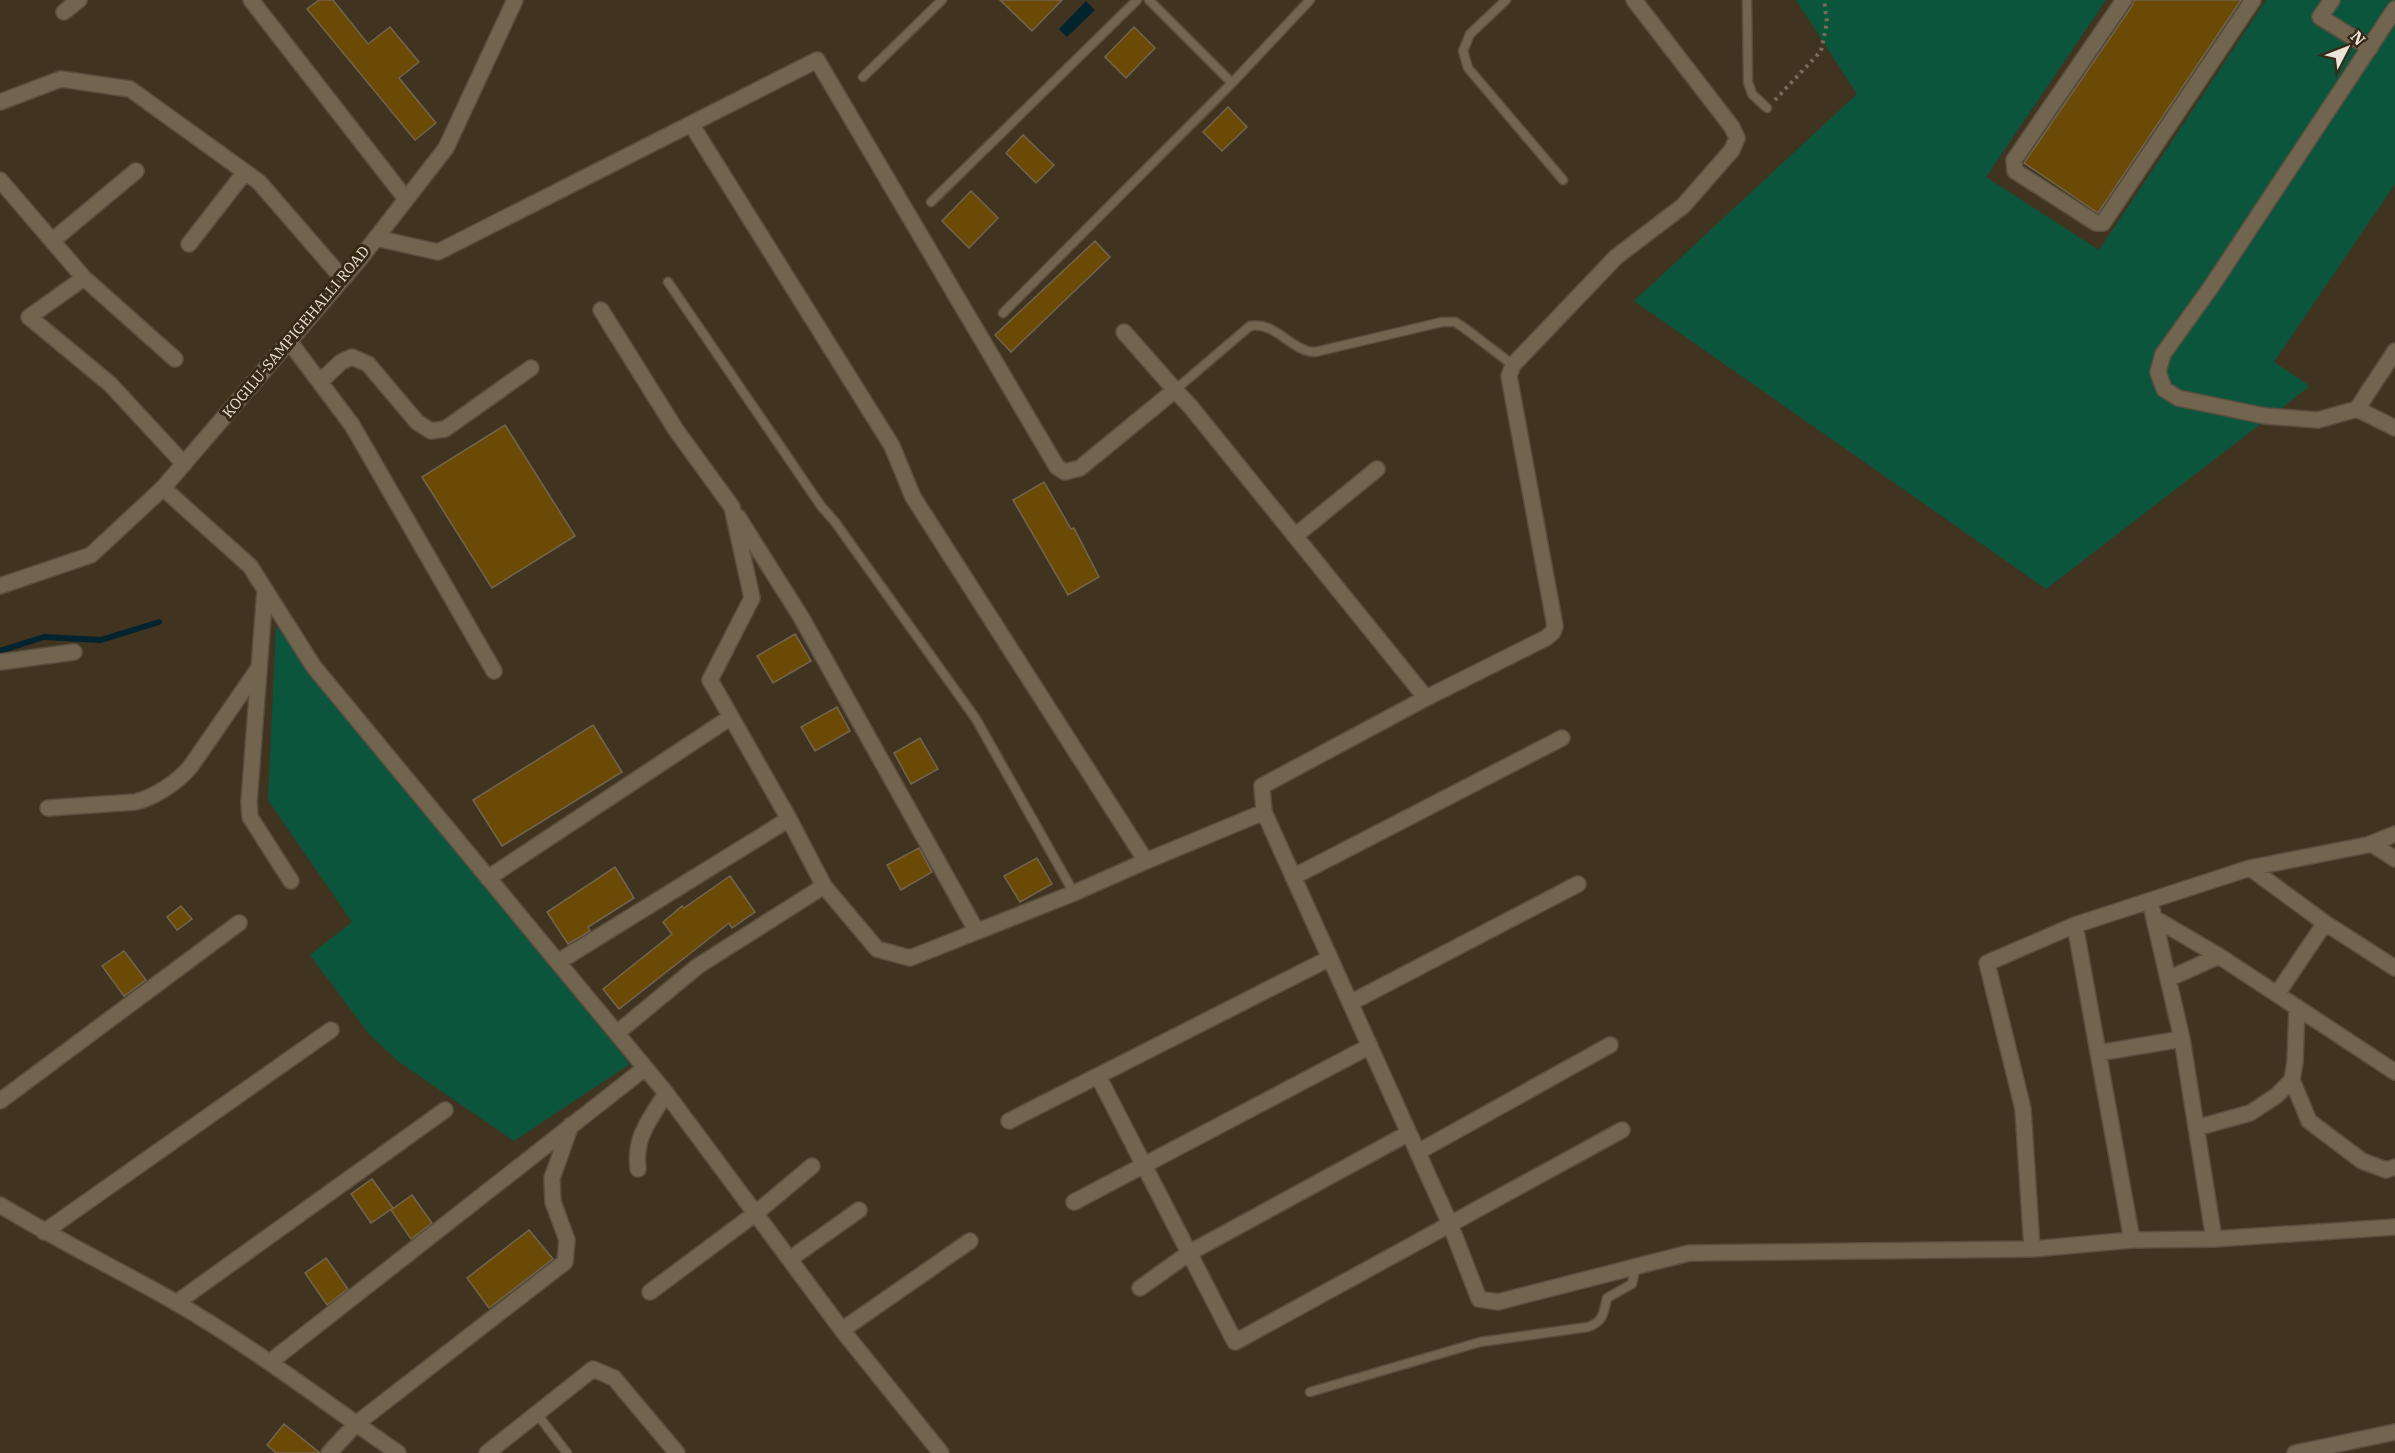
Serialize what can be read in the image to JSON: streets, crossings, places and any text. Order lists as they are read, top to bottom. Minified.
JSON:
{"streets":{"street":["KOGILU-SAMPIGEHALLI ROAD"]},"north":"top right"}
